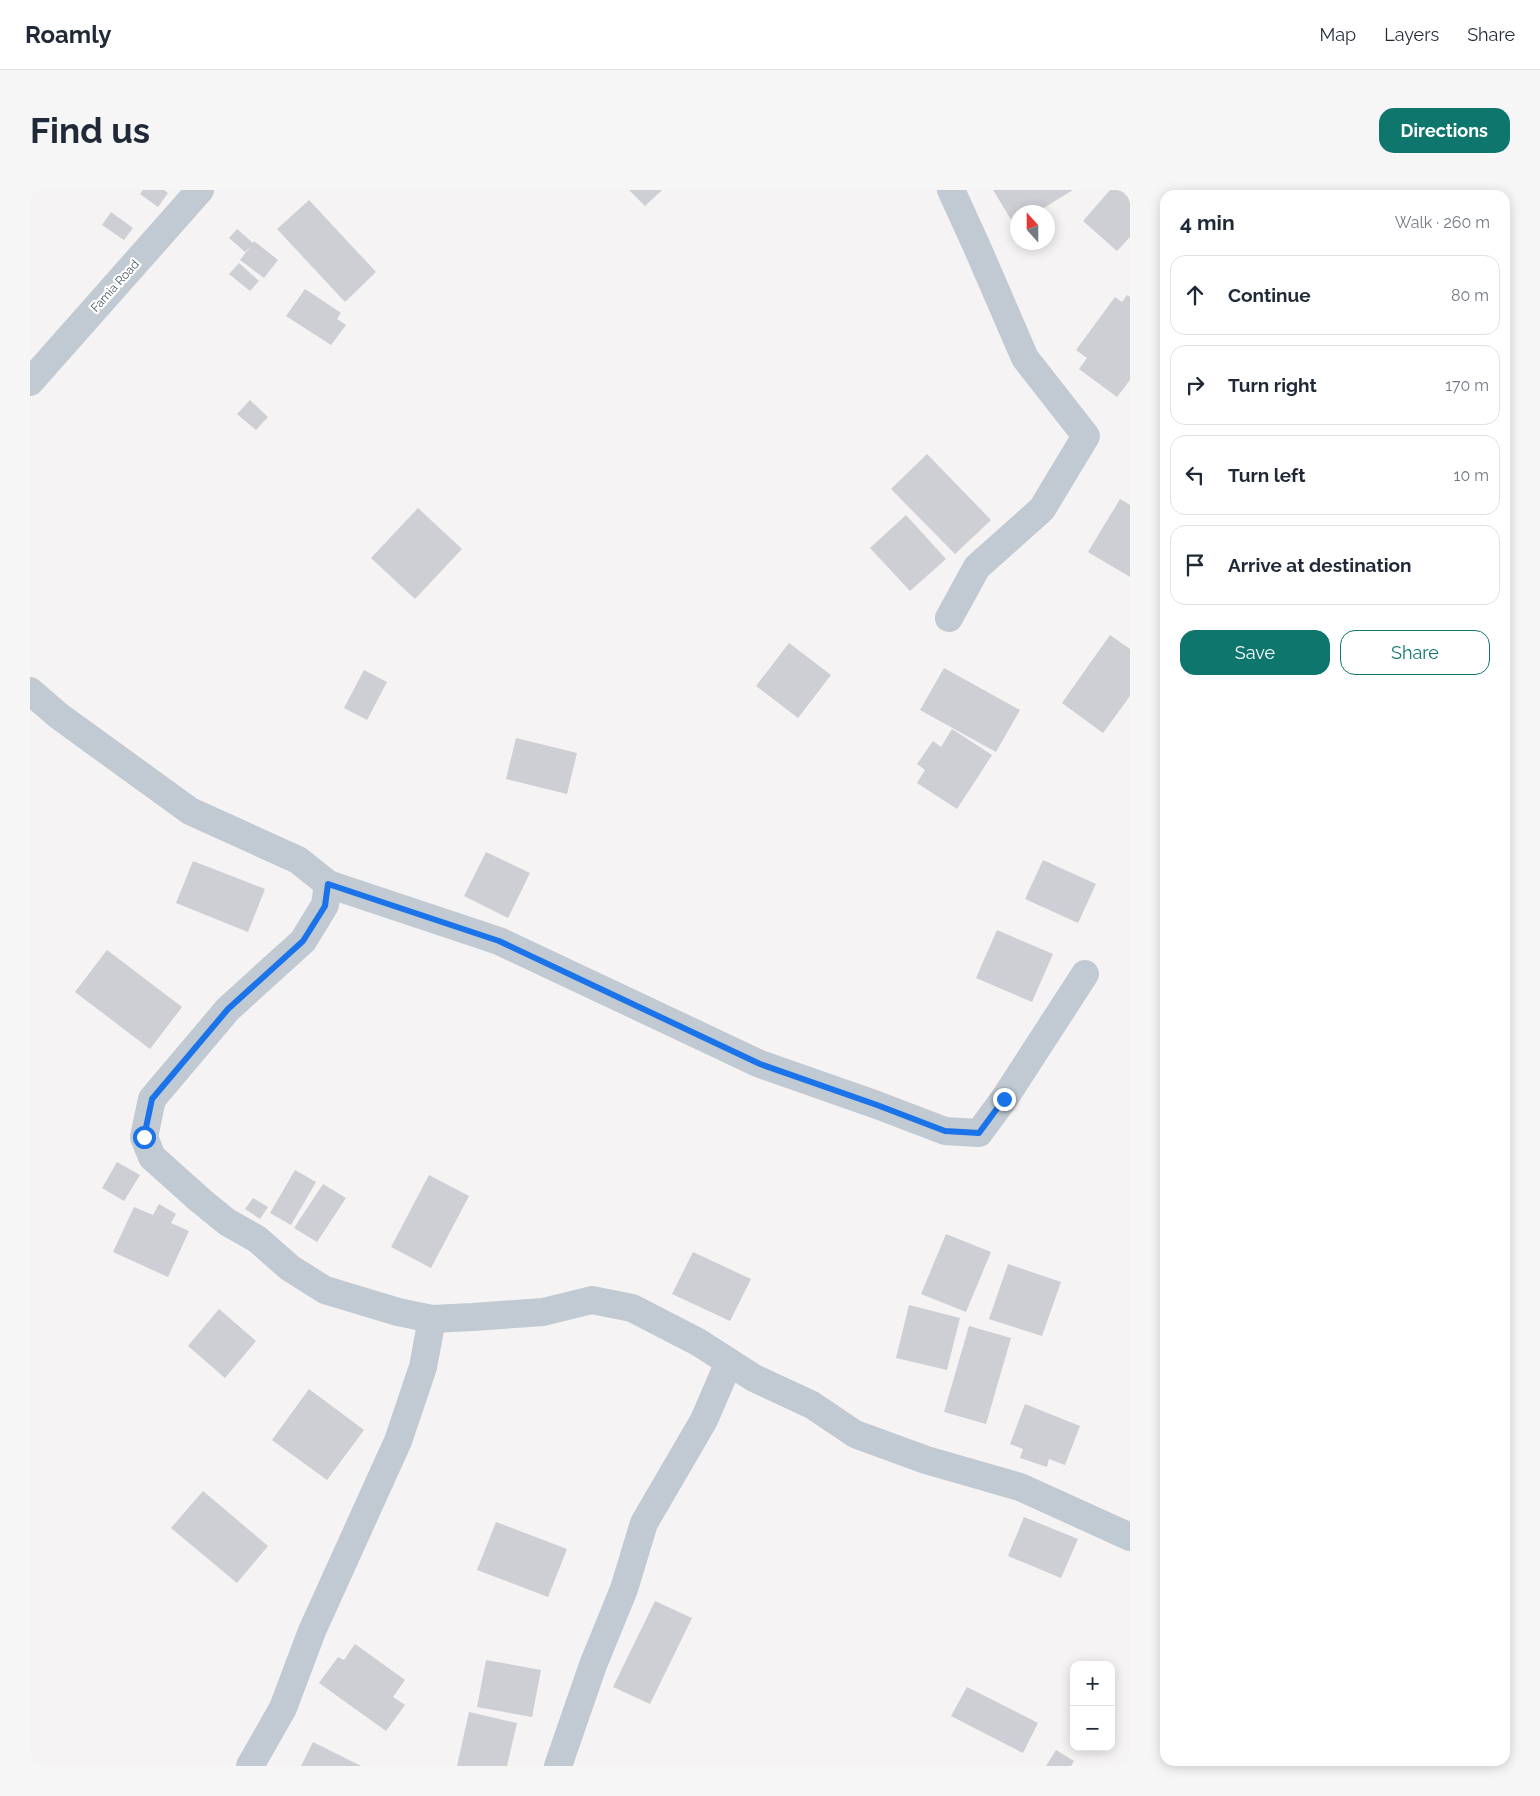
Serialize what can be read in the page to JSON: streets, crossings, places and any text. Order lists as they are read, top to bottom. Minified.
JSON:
{"streets":{"street":["Famia Road"]},"north":"top","page":{"header":"Roamly","nav":["Map","Layers","Share"],"buttons":["Directions",["Save","Share"]],"title":"Find us","heading":["4 min","Walk · 260 m"],"list":[["Continue","80 m"],["Turn right","170 m"],["Turn left","10 m"],"Arrive at destination"],"map_buttons":["+","−"]}}
